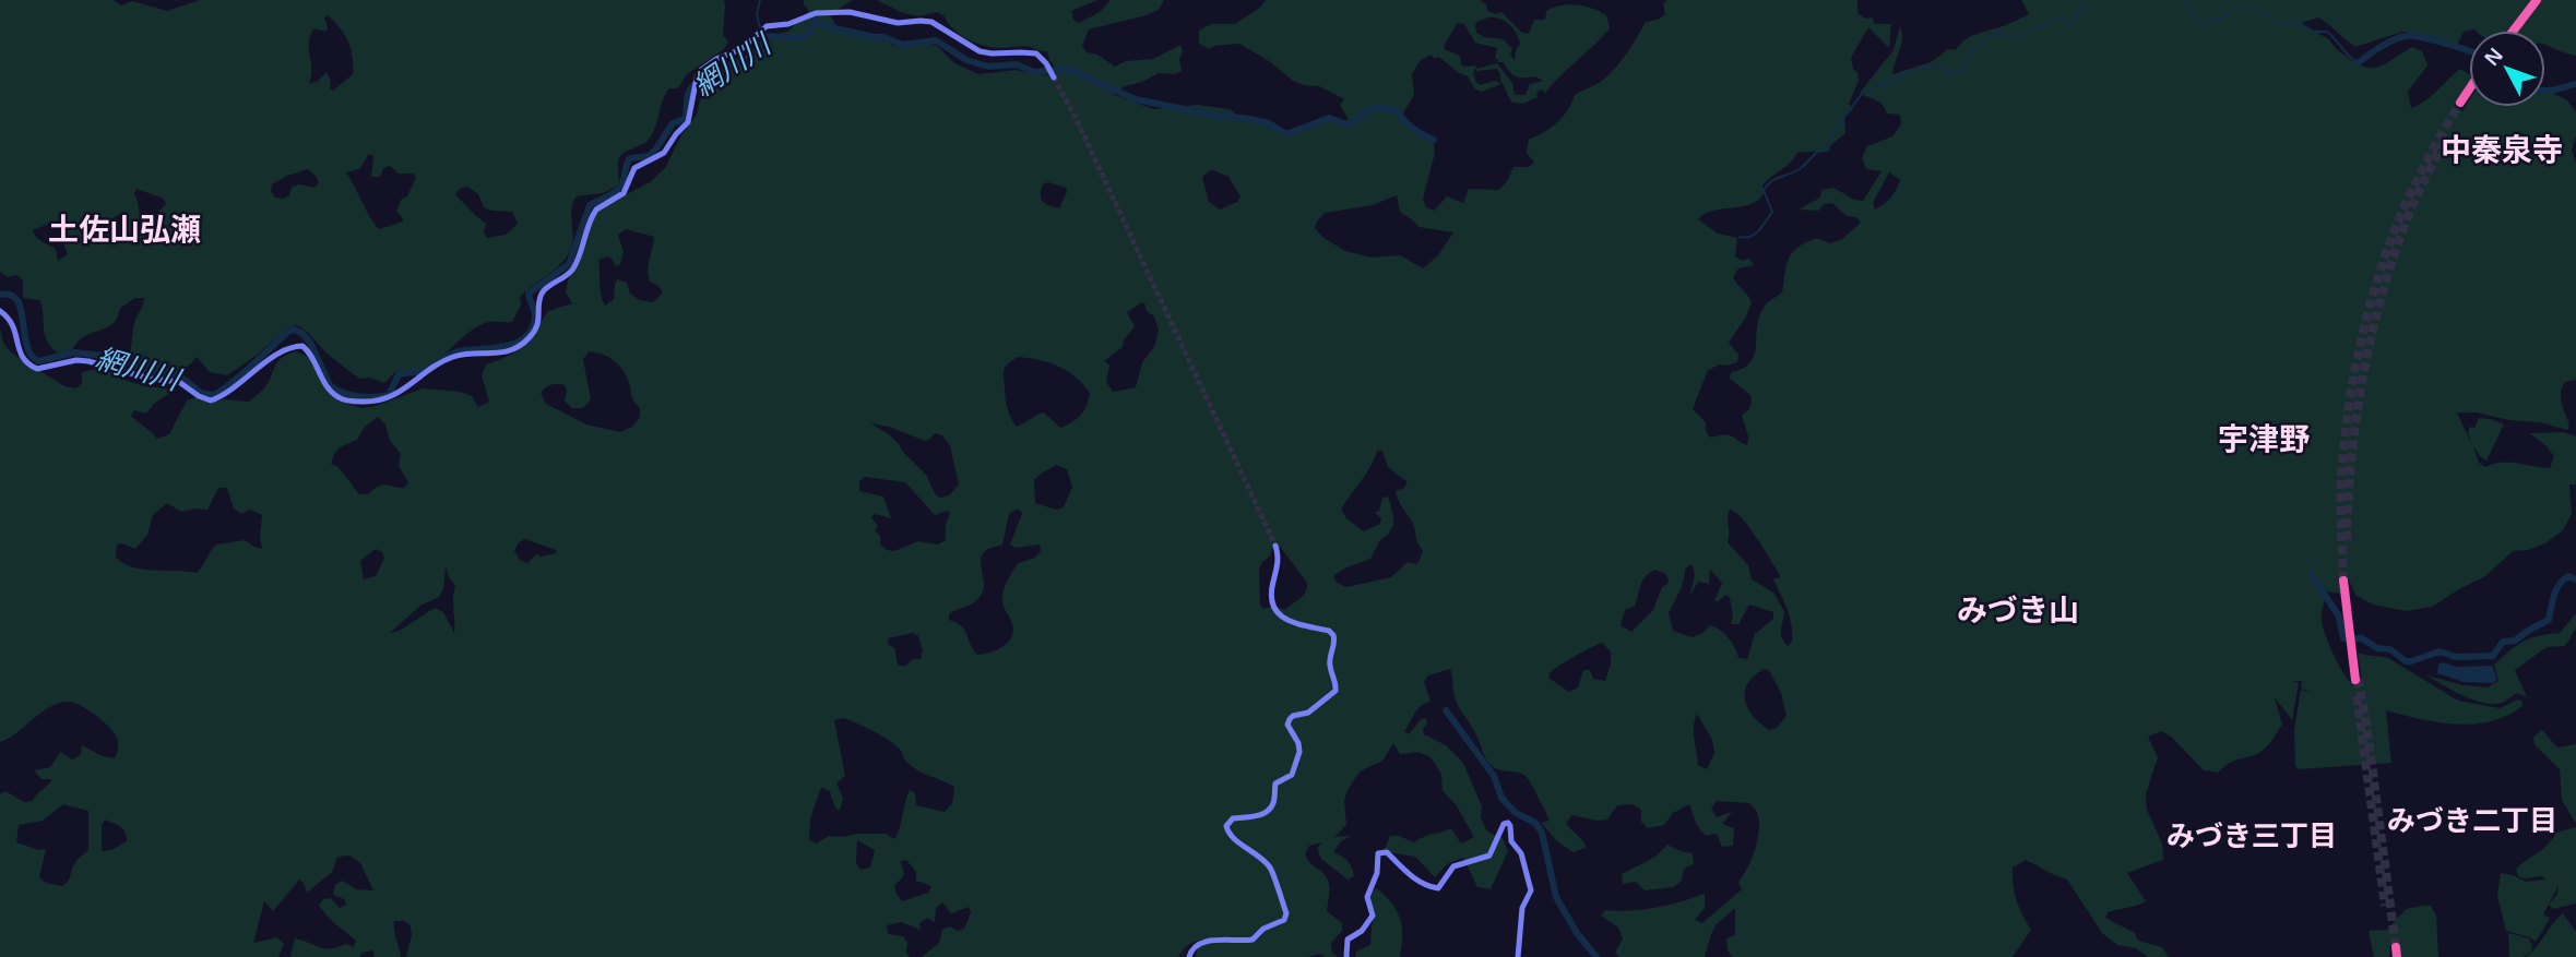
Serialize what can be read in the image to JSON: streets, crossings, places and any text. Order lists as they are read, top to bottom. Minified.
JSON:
{"districts":["中秦泉寺","土佐山弘瀬","宇津野","みづき山","みづき二丁目","みづき三丁目"],"water":["網川川"],"north":"top left"}
